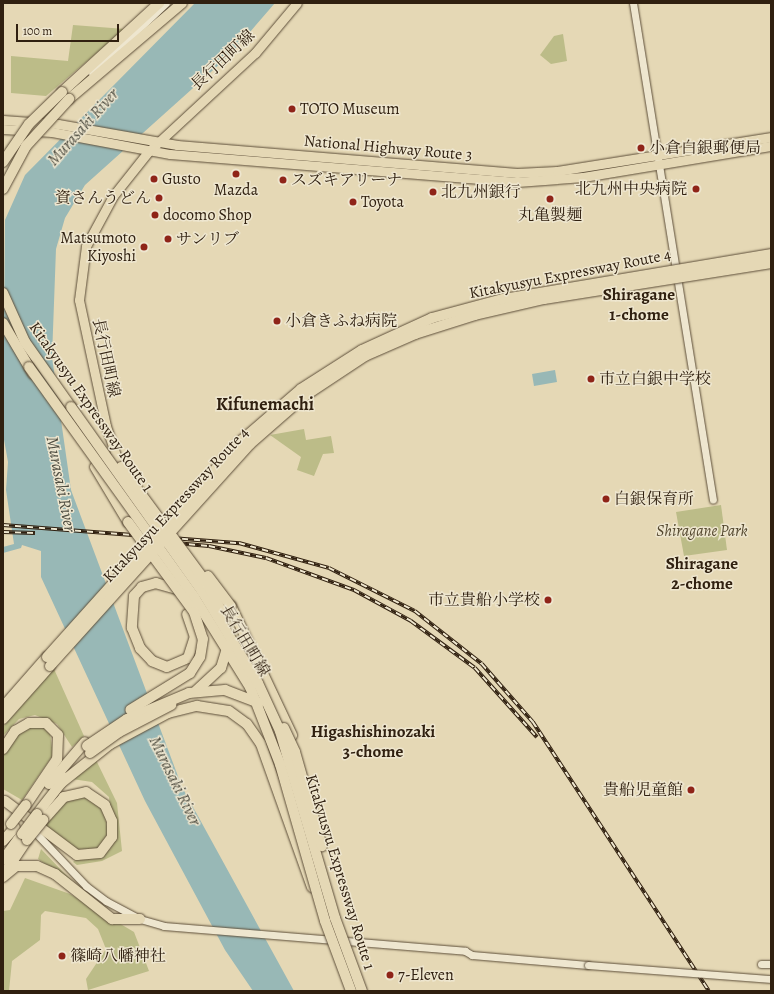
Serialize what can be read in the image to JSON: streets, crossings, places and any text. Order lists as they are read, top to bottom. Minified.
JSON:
{"streets":{"highway":["Kitakyusyu Expressway Route 4","Kitakyusyu Expressway Route 1"],"main road":["長行田町線","National Highway Route 3"]},"crossings":[["長行田町線","National Highway Route 3"],["長行田町線","Kitakyusyu Expressway Route 1"]],"districts":["Shiragane 1-chome","Kifunemachi","Shiragane 2-chome","Higashishinozaki 3-chome"],"water":["Murasaki River"],"parks":["Shiragane Park"],"places":["TOTO Museum","小倉白銀郵便局","Mazda","Gusto","スズキアリーナ","北九州中央病院","北九州銀行","資さんうどん","丸亀製麺","Toyota","docomo Shop","サンリブ","Matsumoto Kiyoshi","小倉きふね病院","市立白銀中学校","白銀保育所","市立貴船小学校","貴船児童館","篠崎八幡神社","7-Eleven"],"scale_bar":"100 m"}
